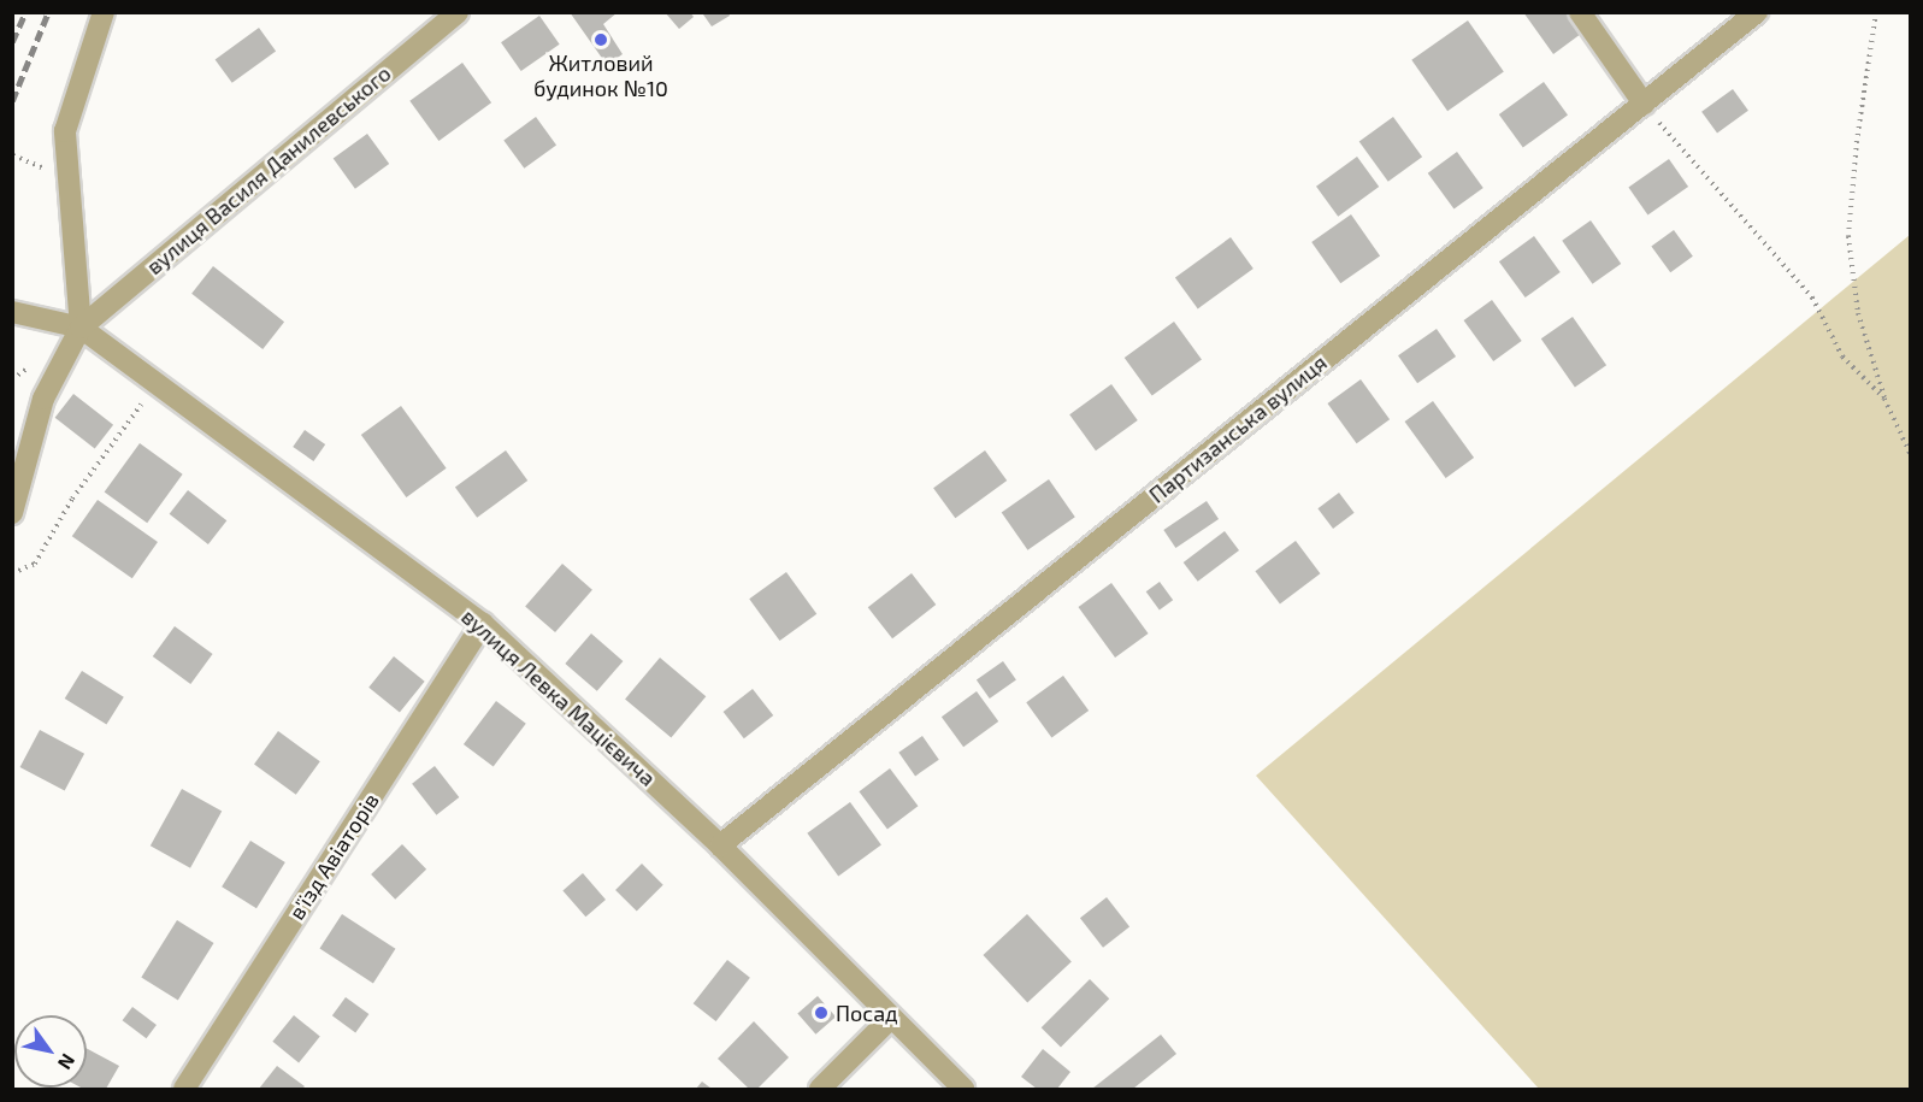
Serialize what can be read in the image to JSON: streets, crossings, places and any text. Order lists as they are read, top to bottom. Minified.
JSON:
{"streets":{"street":["вулиця Василя Данилевського","Партизанська вулиця","вулиця Левка Мацієвича","в'їзд Авіаторів"]},"crossings":[["вулиця Василя Данилевського","вулиця Левка Мацієвича"],["Партизанська вулиця","вулиця Левка Мацієвича"],["вулиця Левка Мацієвича","в'їзд Авіаторів"]],"places":["Житловий будинок №10","Посад"],"north":"bottom right"}
